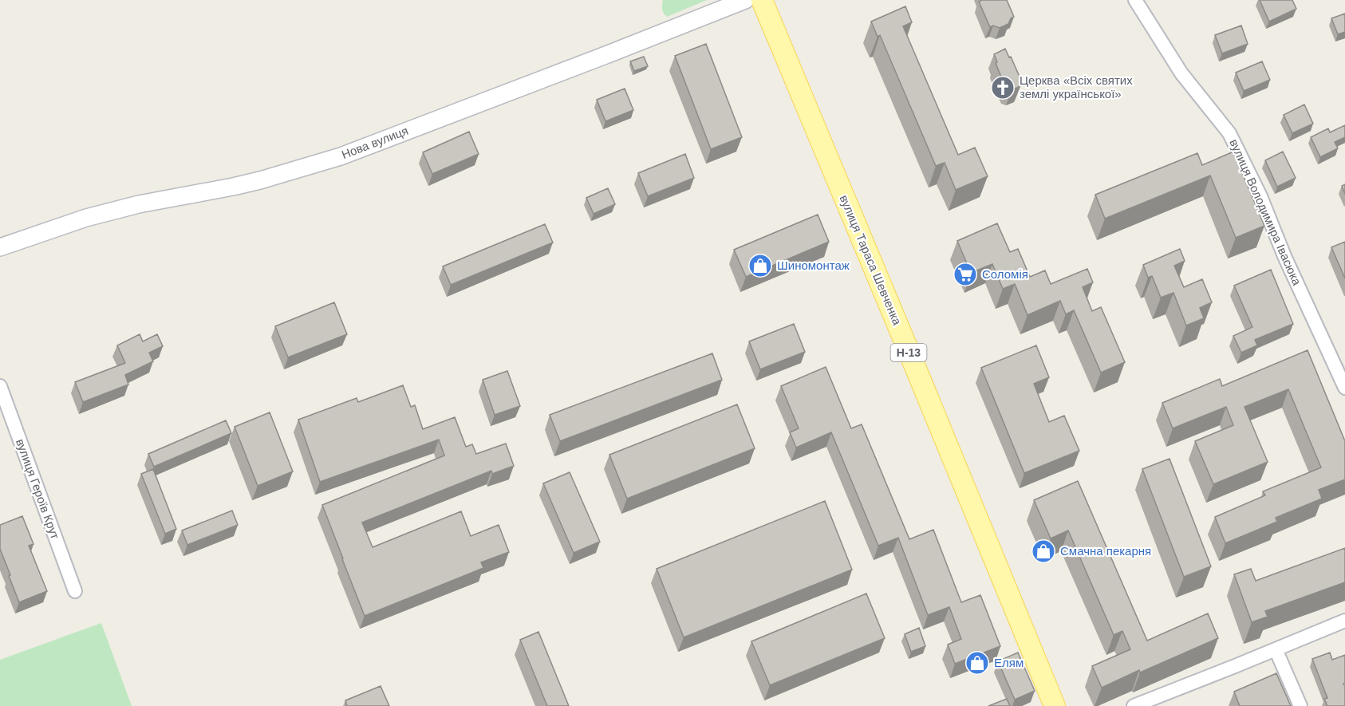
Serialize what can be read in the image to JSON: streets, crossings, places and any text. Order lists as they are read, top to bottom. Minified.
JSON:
{"streets":{"main road":["вулиця Тараса Шевченка","Н-13"],"street":["Нова вулиця","вулиця Володимира Івасюка","вулиця Героїв Крут"]},"places":{"church":["Церква «Всіх святих землі української»"],"shop":["Шиномонтаж","Смачна пекарня","Елям"],"supermarket":["Соломiя"]}}
